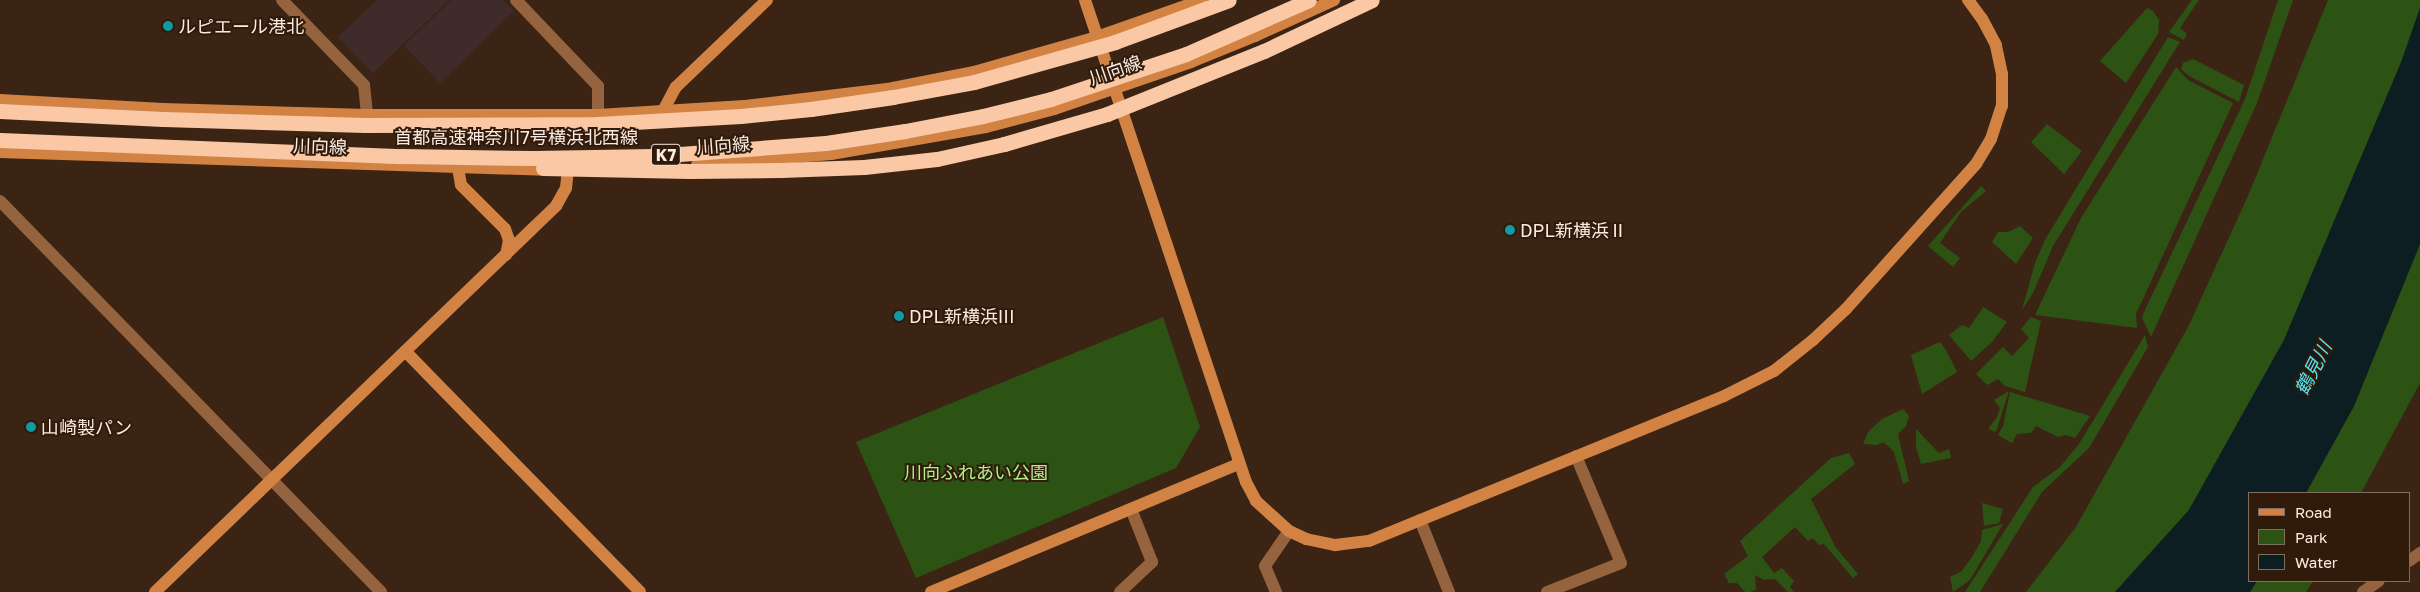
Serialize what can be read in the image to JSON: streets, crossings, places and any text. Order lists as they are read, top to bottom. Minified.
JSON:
{"streets":{"highway":["首都高速神奈川7号横浜北西線","K7"],"street":["川向線"]},"water":["鶴見川"],"parks":["川向ふれあい公園"],"places":["ルピエール港北","DPL新横浜Ⅱ","DPL新横浜III","山崎製パン"],"legend":["Road","Park","Water"]}
